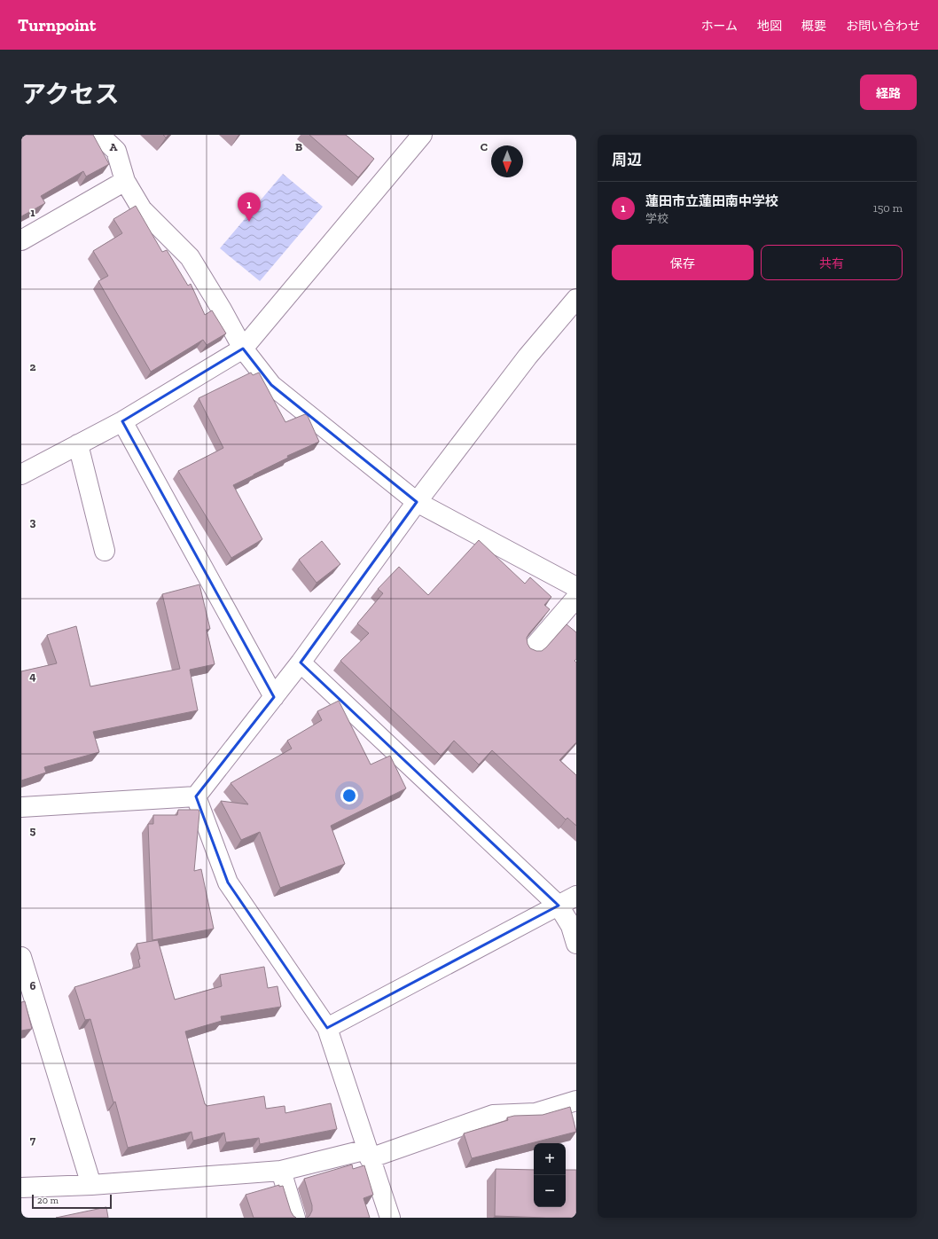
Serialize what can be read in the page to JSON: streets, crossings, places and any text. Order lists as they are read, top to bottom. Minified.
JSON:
{"scale_bar":"20 m","north":"bottom","page":{"header":"Turnpoint","nav":["ホーム","地図","概要","お問い合わせ"],"title":"アクセス","buttons":["経路",["保存","共有"]],"heading":"周辺","list":[{"mark":"1","name":"蓮田市立蓮田南中学校","note":"学校","value":"150 m"}],"pins":"1","map_buttons":["+","−"],"scale":"20 m"},"grid":{"columns":["A","B","C"],"rows":["1","2","3","4","5","6","7"]}}
